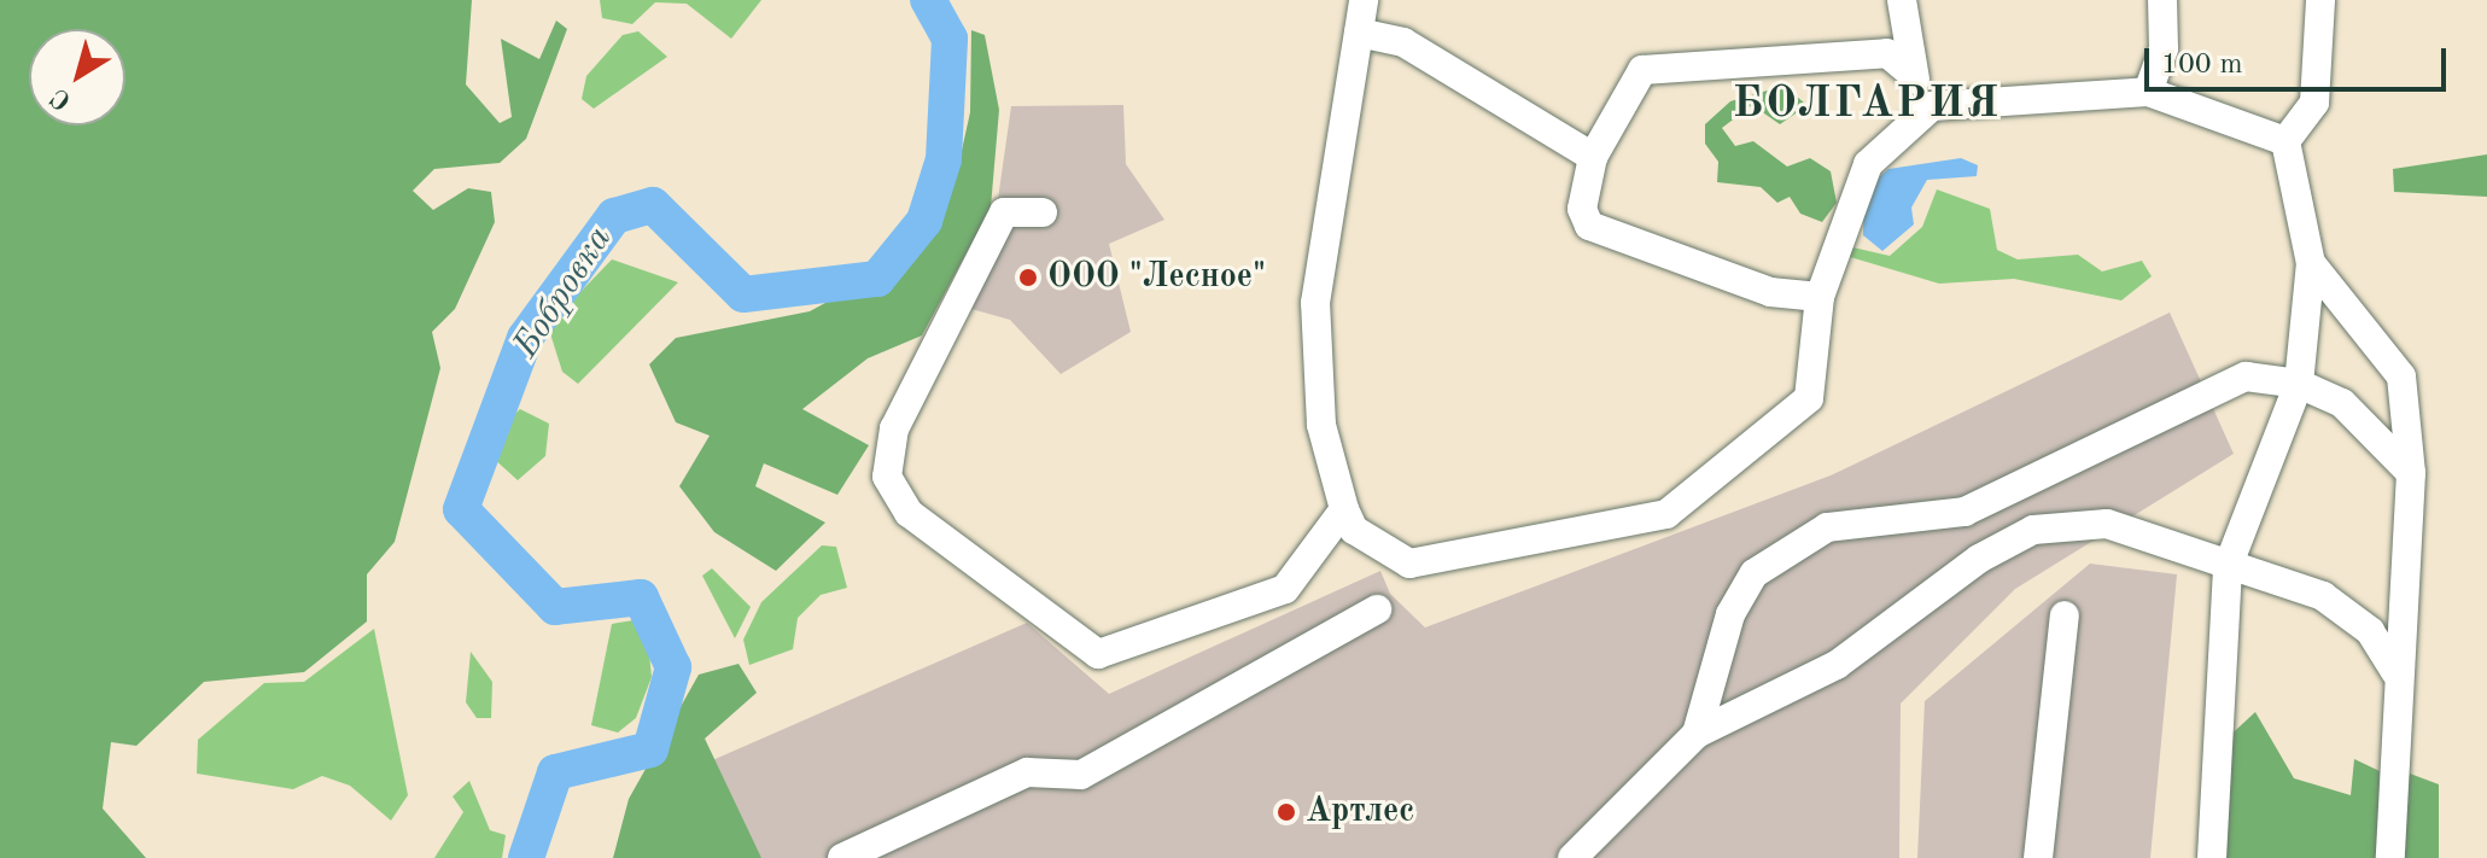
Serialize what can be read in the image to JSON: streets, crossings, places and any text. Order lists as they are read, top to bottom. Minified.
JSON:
{"districts":["БОЛГАРИЯ"],"water":["Бобровка"],"places":["ООО \"Лесное\"","Артлес"],"scale_bar":"100 m","north":"bottom left"}
